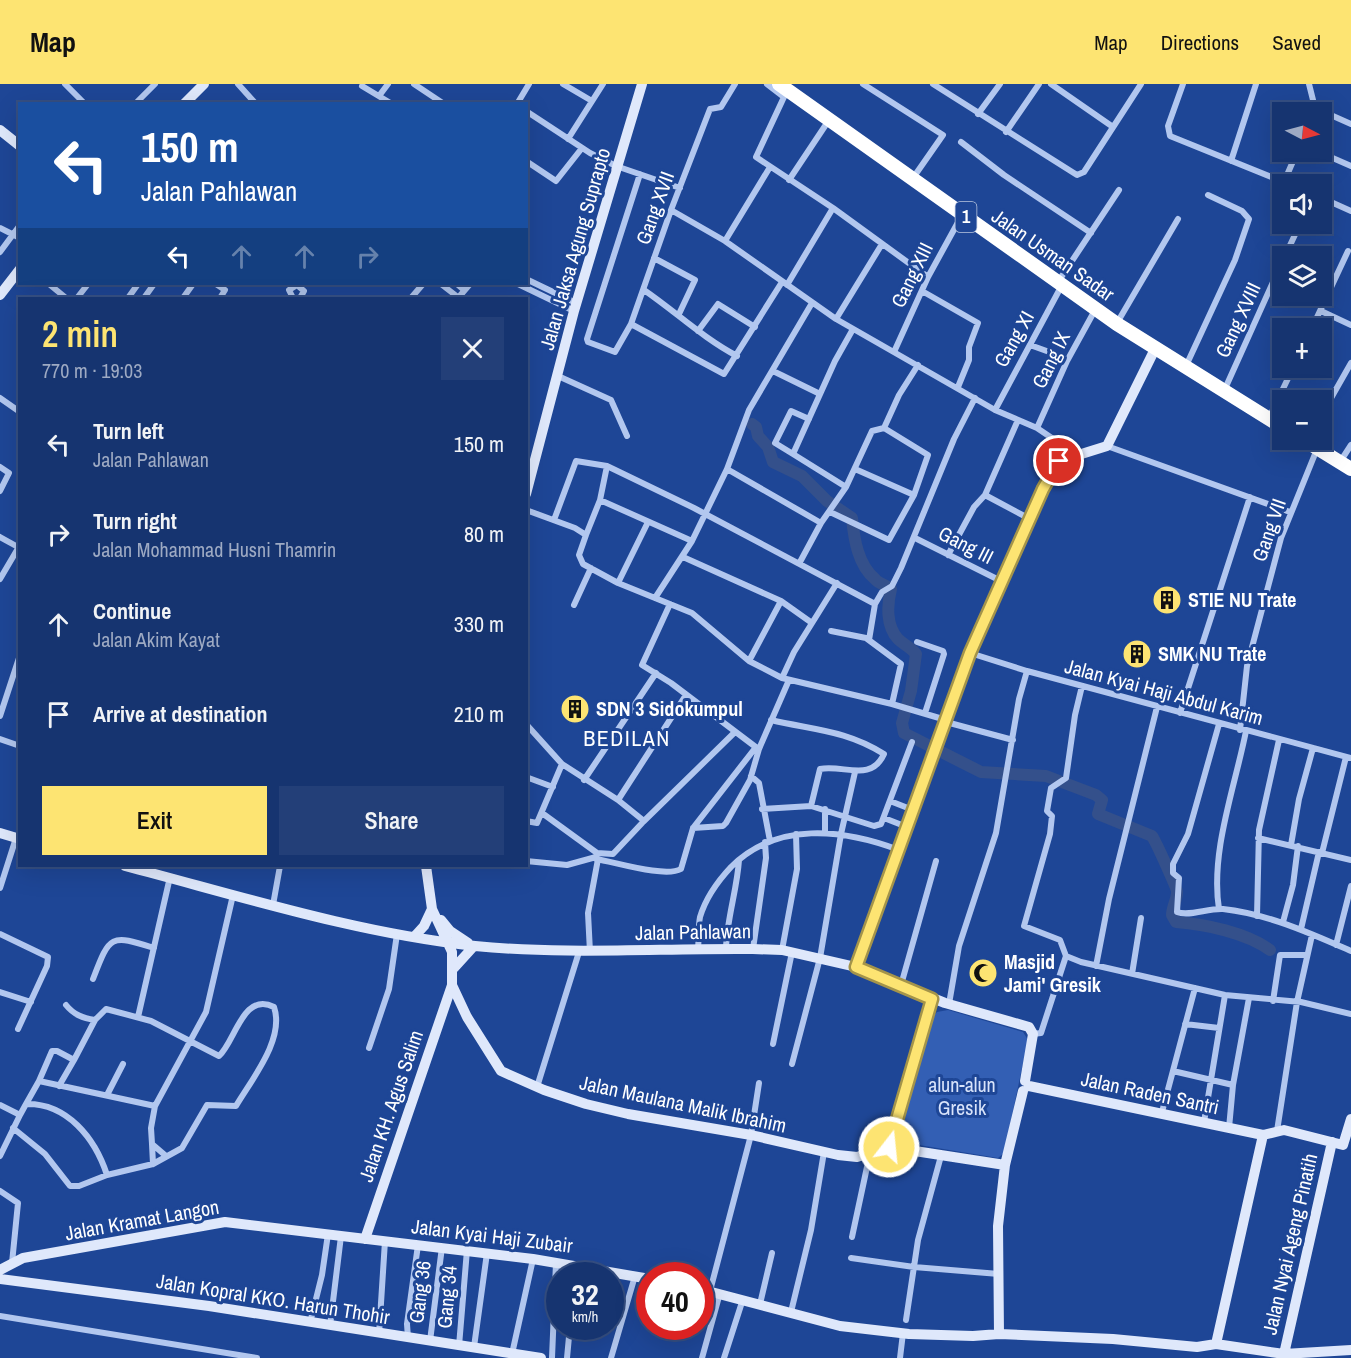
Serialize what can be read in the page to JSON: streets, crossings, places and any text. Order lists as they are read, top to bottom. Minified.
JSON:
{"streets":{"highway":["1","Jalan Usman Sadar"],"main road":["Jalan Jaksa Agung Suprapto","Jalan Pahlawan","Jalan Raden Santri","Jalan Maulana Malik Ibrahim","Jalan KH. Agus Salim","Jalan Kramat Langon","Jalan Kyai Haji Zubair","Jalan Nyai Ageng Pinatih","Jalan Kopral KKO. Harun Thohir"],"street":["Gang XVII","Gang XIII","Gang XVIII","Gang XI","Gang IX","Gang VII","Gang III","Jalan Kyai Haji Abdul Karim","Gang 36","Gang 34"]},"crossings":[["Jalan Usman Sadar","Gang XIII"],["Jalan Usman Sadar","Gang XVIII"],["Jalan Usman Sadar","Gang XI"],["Jalan Usman Sadar","Gang IX"],["Gang VII","Jalan Kyai Haji Abdul Karim"],["Jalan Pahlawan","Jalan KH. Agus Salim"],["Jalan Maulana Malik Ibrahim","Jalan KH. Agus Salim"],["Jalan KH. Agus Salim","Jalan Kramat Langon"],["Jalan KH. Agus Salim","Jalan Kyai Haji Zubair"],["Jalan Kramat Langon","Jalan Kyai Haji Zubair"],["Jalan Kyai Haji Zubair","Gang 36"],["Jalan Kyai Haji Zubair","Gang 34"],["Gang 36","Jalan Kopral KKO. Harun Thohir"],["Gang 34","Jalan Kopral KKO. Harun Thohir"]],"districts":["BEDILAN"],"parks":["alun-alun Gresik"],"places":{"building":["STIE NU Trate","SMK NU Trate","SDN 3 Sidokumpul"],"mosque":["Masjid Jami' Gresik"]},"north":"right","page":{"header":"Map","nav":["Map","Directions","Saved"],"map_buttons":["+","−"],"turn":["150 m","Jalan Pahlawan"],"heading":["2 min","770 m · 19:03"],"list":[{"name":"Turn left","note":"Jalan Pahlawan","value":"150 m"},{"name":"Turn right","note":"Jalan Mohammad Husni Thamrin","value":"80 m"},{"name":"Continue","note":"Jalan Akim Kayat","value":"330 m"},{"name":"Arrive at destination","value":"210 m"}],"buttons":["Exit","Share"],"speed":"32 km/h","limit":"40"}}
